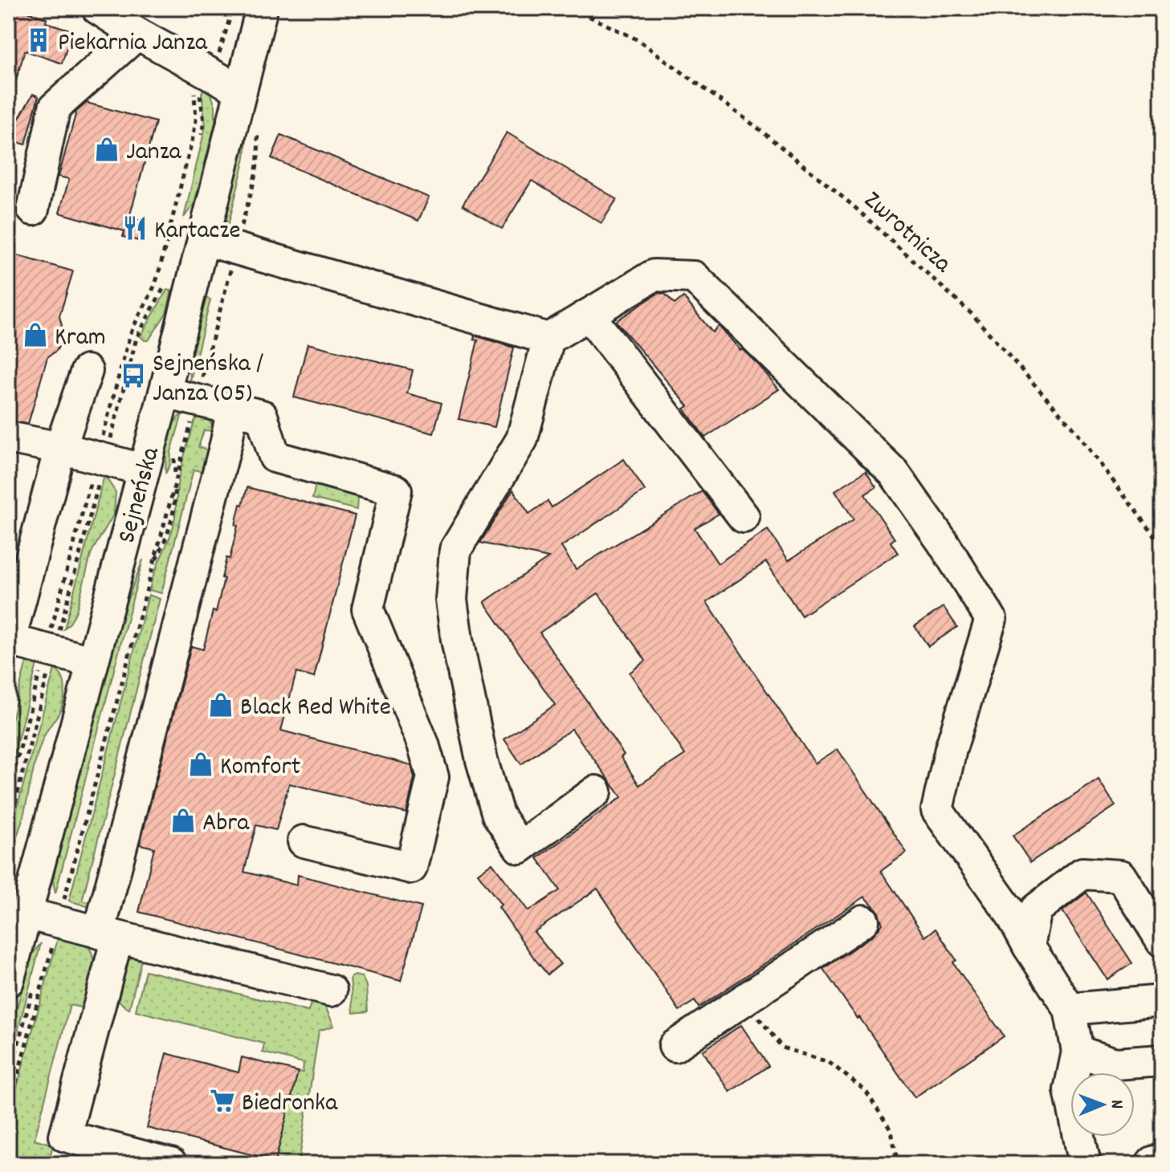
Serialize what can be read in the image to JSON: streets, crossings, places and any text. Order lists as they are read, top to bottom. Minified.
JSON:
{"streets":{"street":["Sejneńska"],"path":["Zwrotnicza"]},"places":{"building":["Piekarnia Janza"],"shop":["Janza","Kram","Black Red White","Komfort","Abra"],"restaurant":["Kartacze"],"bus stop":["Sejneńska / Janza (05)"],"supermarket":["Biedronka"]},"north":"right"}
